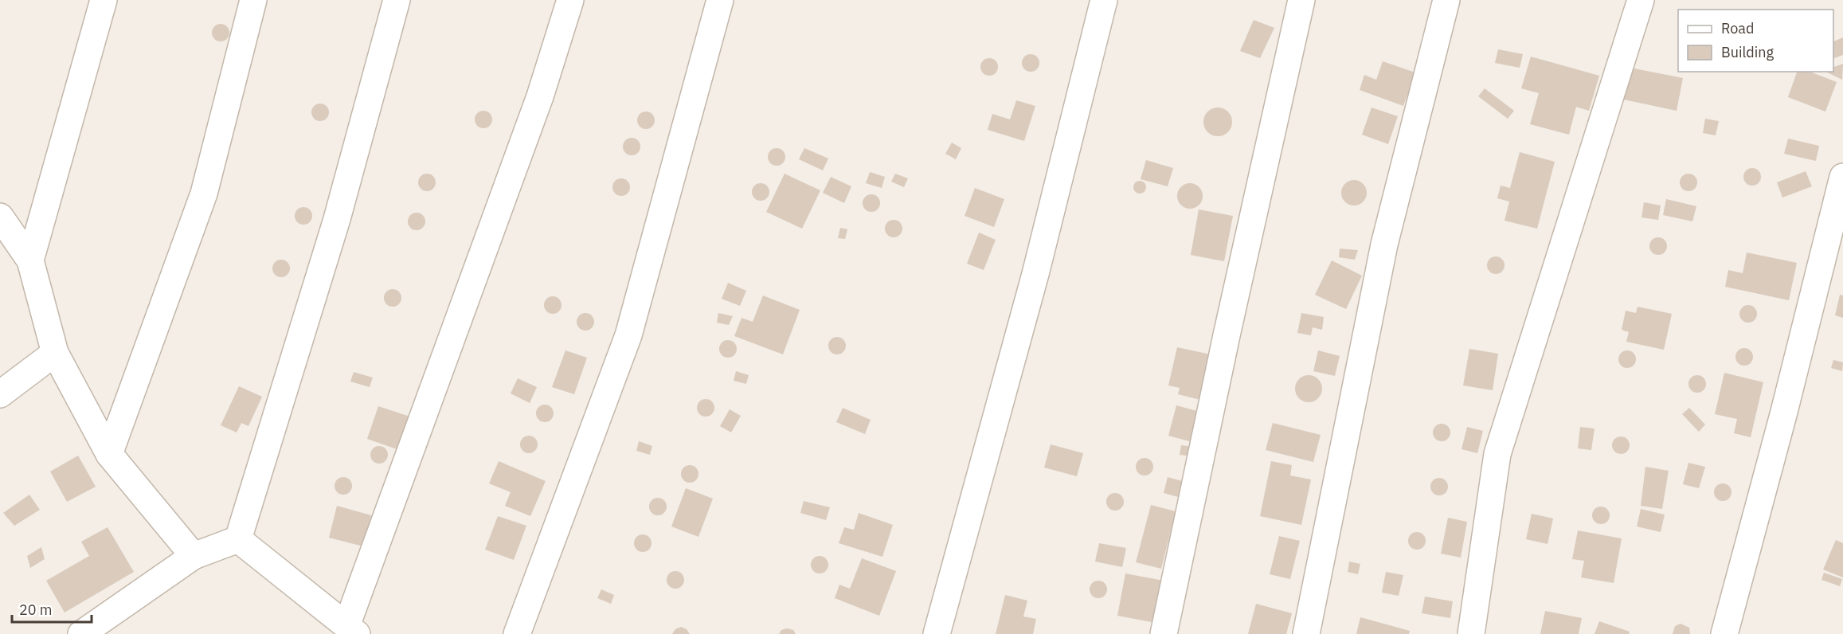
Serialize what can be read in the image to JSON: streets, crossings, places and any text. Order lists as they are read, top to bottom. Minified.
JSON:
{"legend":["Road","Building"],"scale_bar":"20 m"}
